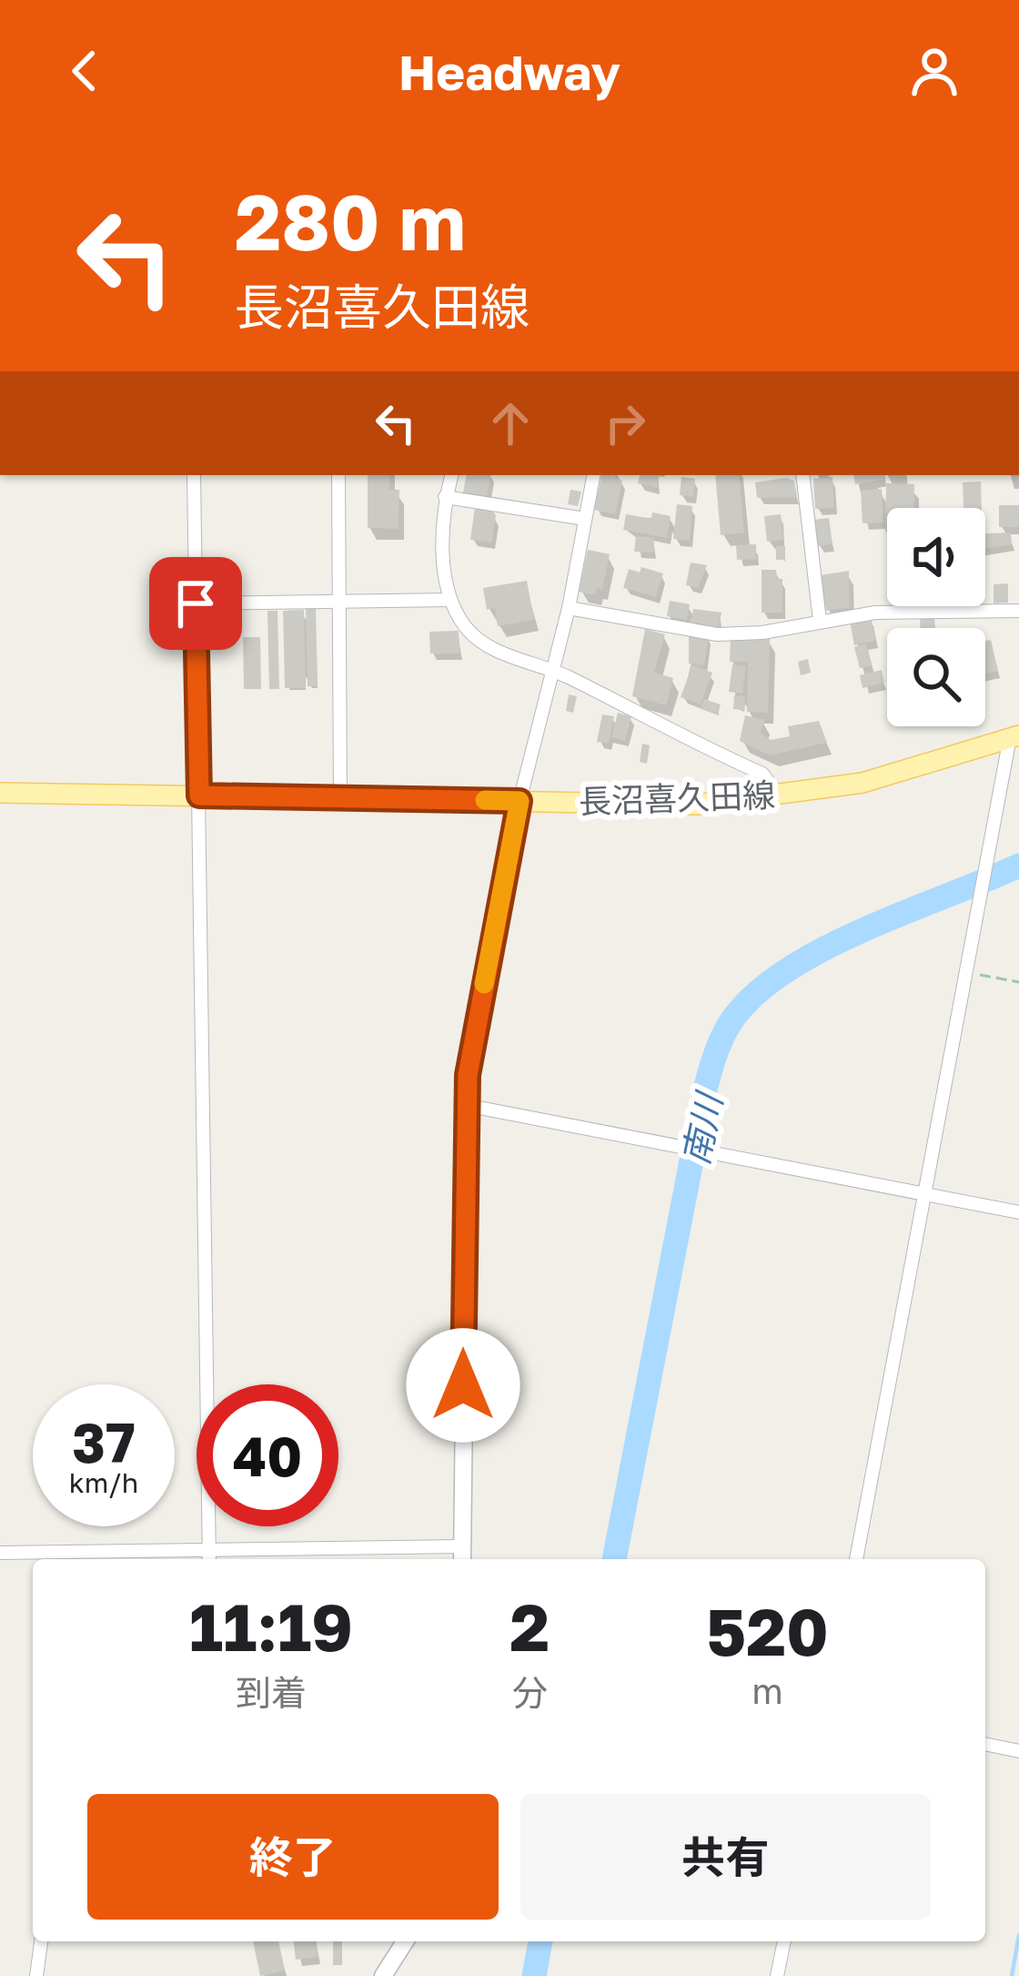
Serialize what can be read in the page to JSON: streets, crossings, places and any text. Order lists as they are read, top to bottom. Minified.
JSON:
{"streets":{"main road":["長沼喜久田線"]},"water":["南川"],"page":{"header":"Headway","turn":["280 m","長沼喜久田線"],"speed":"37 km/h","limit":"40","eta":["11:19","到着","2","分","520","m"],"buttons":["終了","共有"]}}
